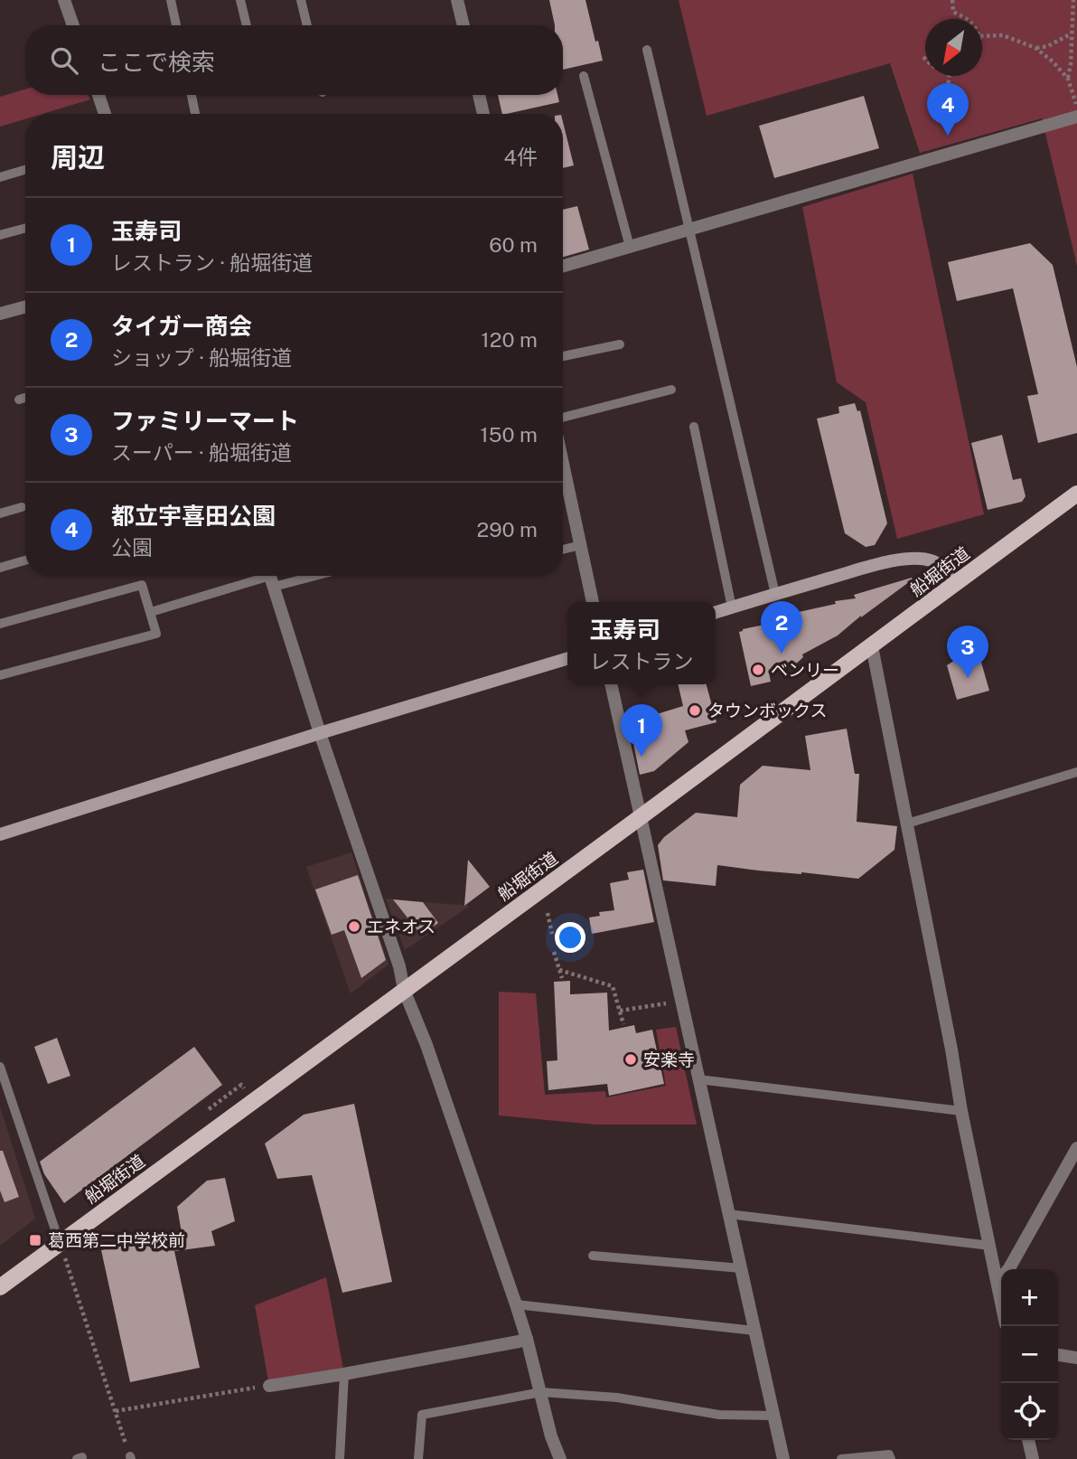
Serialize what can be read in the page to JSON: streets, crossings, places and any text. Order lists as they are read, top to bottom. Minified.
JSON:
{"streets":{"main road":["船堀街道"]},"places":{"other":["ベンリー","タウンボックス","エネオス","安楽寺"],"transit":["葛西第二中学校前"]},"north":"bottom left","page":{"search":"ここで検索","pins":["4","2","3","1"],"heading":["周辺","4件"],"list":[{"mark":"1","name":"玉寿司","note":"レストラン · 船堀街道","value":"60 m"},{"mark":"2","name":"タイガー商会","note":"ショップ · 船堀街道","value":"120 m"},{"mark":"3","name":"ファミリーマート","note":"スーパー · 船堀街道","value":"150 m"},{"mark":"4","name":"都立宇喜田公園","note":"公園","value":"290 m"}],"popup":["玉寿司","レストラン"],"map_buttons":["+","−"]}}
